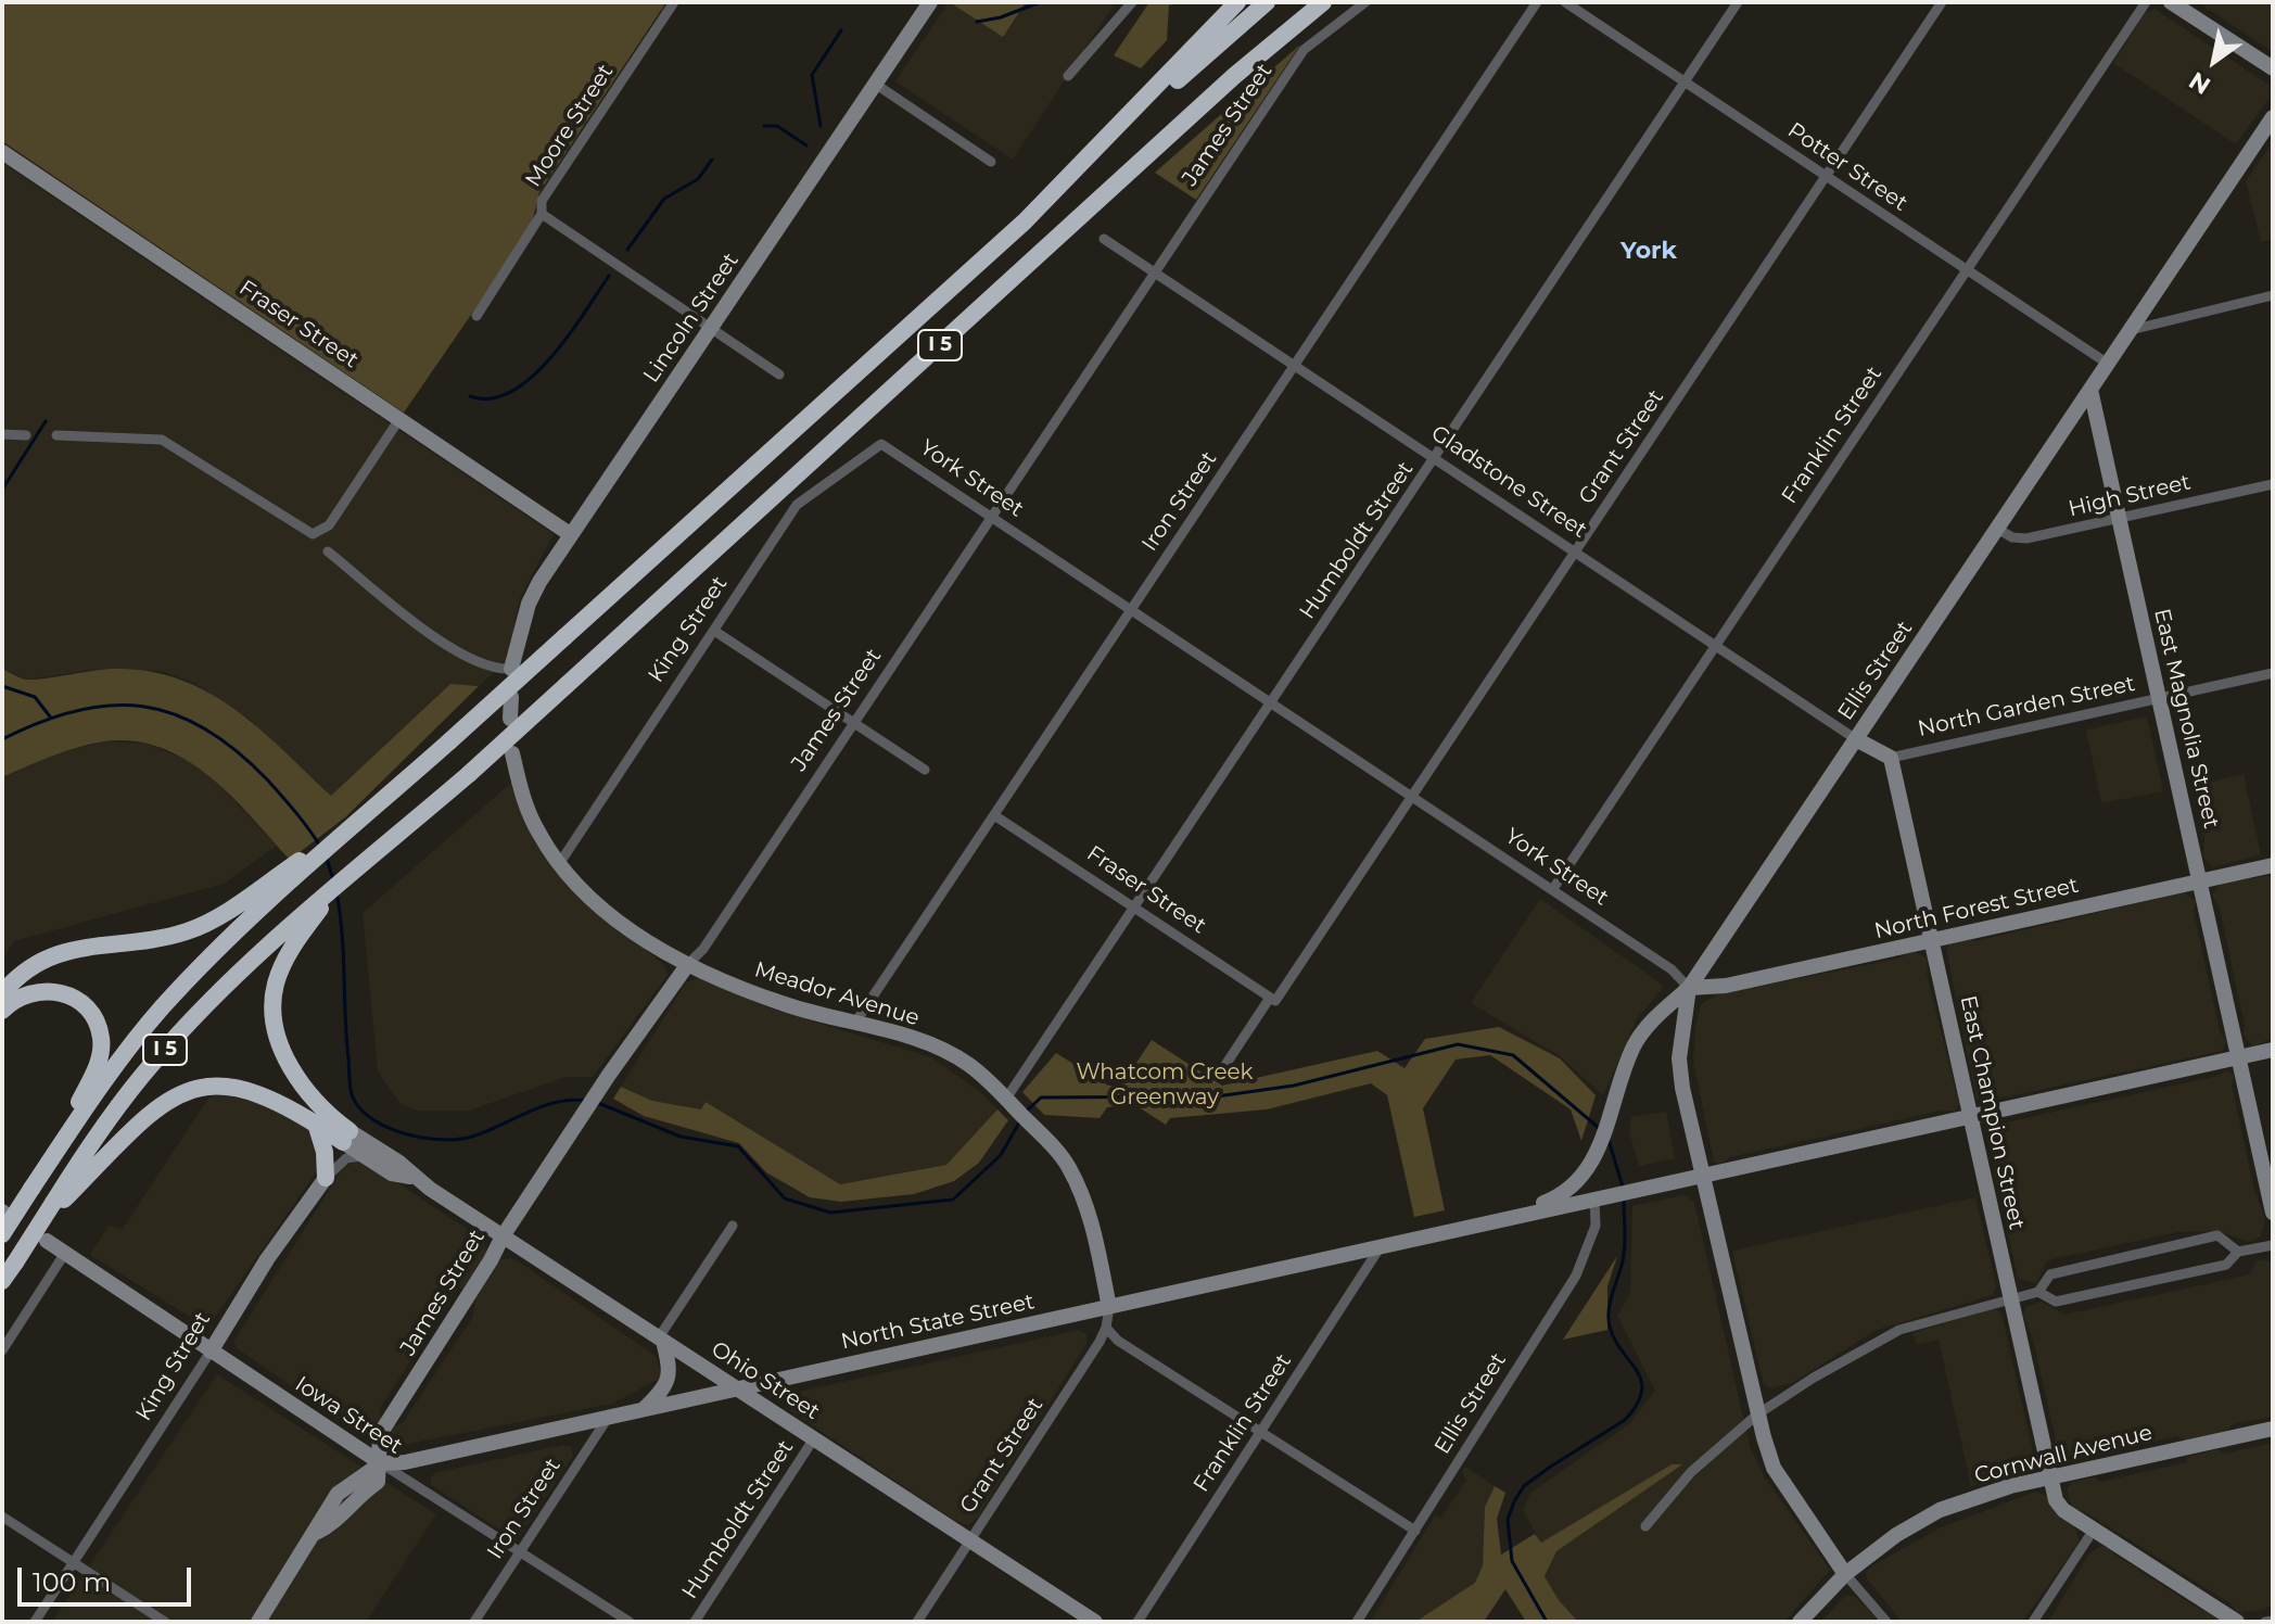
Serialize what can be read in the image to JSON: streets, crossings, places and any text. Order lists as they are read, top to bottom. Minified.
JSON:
{"streets":{"highway":["I 5"],"street":["James Street","Moore Street","Potter Street","Lincoln Street","Fraser Street","Franklin Street","Grant Street","York Street","Gladstone Street","High Street","Iron Street","Humboldt Street","King Street","Ellis Street","North Garden Street","East Magnolia Street","North Forest Street","Meador Avenue","East Champion Street","North State Street","Ohio Street","Iowa Street","Cornwall Avenue"]},"crossings":[["James Street","York Street"],["James Street","Gladstone Street"],["James Street","Meador Avenue"],["James Street","North State Street"],["James Street","Ohio Street"],["James Street","Iowa Street"],["Potter Street","Franklin Street"],["Potter Street","Grant Street"],["Potter Street","Humboldt Street"],["Potter Street","Ellis Street"],["Lincoln Street","Fraser Street"],["Fraser Street","Grant Street"],["Fraser Street","Iron Street"],["Fraser Street","Humboldt Street"],["I 5","Iowa Street"],["Franklin Street","York Street"],["Franklin Street","Gladstone Street"],["Franklin Street","North State Street"],["Grant Street","York Street"],["Grant Street","Gladstone Street"],["Grant Street","Meador Avenue"],["Grant Street","North State Street"],["Grant Street","Ohio Street"],["York Street","Iron Street"],["York Street","Humboldt Street"],["York Street","King Street"],["York Street","Ellis Street"],["York Street","North Forest Street"],["Gladstone Street","Iron Street"],["Gladstone Street","Humboldt Street"],["Gladstone Street","Ellis Street"],["Gladstone Street","North Garden Street"],["Gladstone Street","East Champion Street"],["High Street","Ellis Street"],["High Street","East Magnolia Street"],["Iron Street","Meador Avenue"],["Iron Street","North State Street"],["Iron Street","Iowa Street"],["Humboldt Street","Meador Avenue"],["Humboldt Street","Ohio Street"],["King Street","Meador Avenue"],["King Street","Ohio Street"],["King Street","Iowa Street"],["Ellis Street","East Magnolia Street"],["Ellis Street","North Forest Street"],["Ellis Street","North State Street"],["North Garden Street","East Magnolia Street"],["North Garden Street","East Champion Street"],["East Magnolia Street","North Forest Street"],["North Forest Street","East Champion Street"],["Meador Avenue","North State Street"],["East Champion Street","Cornwall Avenue"],["North State Street","Ohio Street"],["North State Street","Iowa Street"]],"districts":["York"],"parks":["Whatcom Creek Greenway"],"scale_bar":"100 m","north":"bottom left"}
